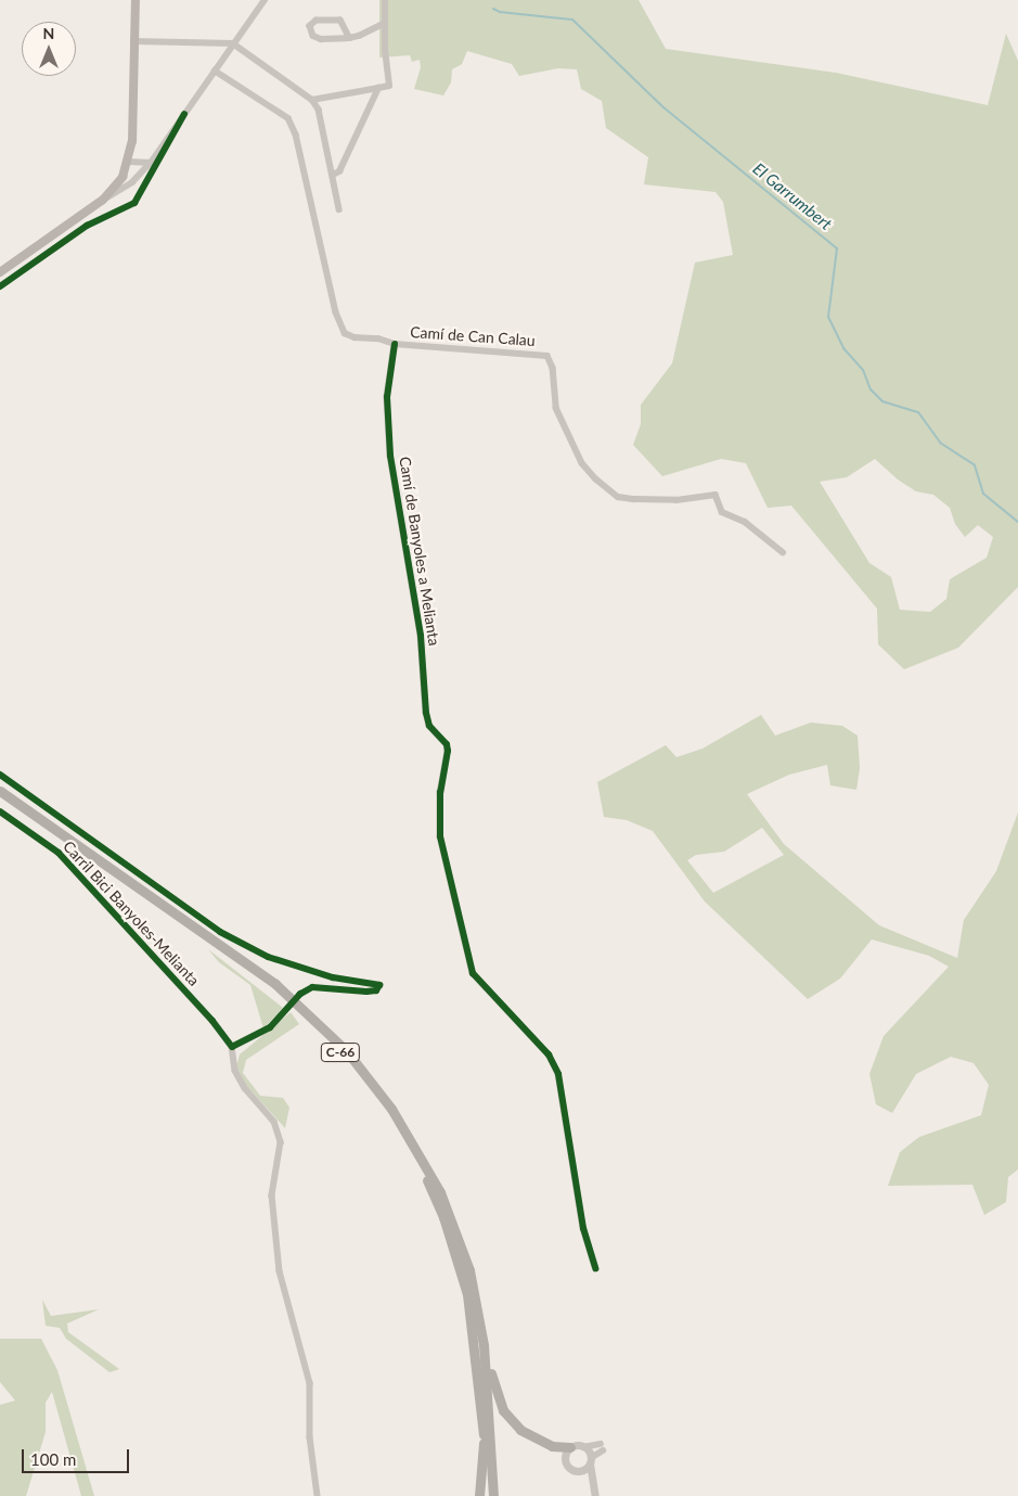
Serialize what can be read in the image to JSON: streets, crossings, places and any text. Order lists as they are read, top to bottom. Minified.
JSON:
{"streets":{"highway":["C-66"],"street":["Camí de Can Calau","Camí de Banyoles a Melianta","Carril Bici Banyoles-Melianta"]},"crossings":[["Camí de Can Calau","Camí de Banyoles a Melianta"]],"water":["El Garrumbert"],"scale_bar":"100 m","north":"top"}
